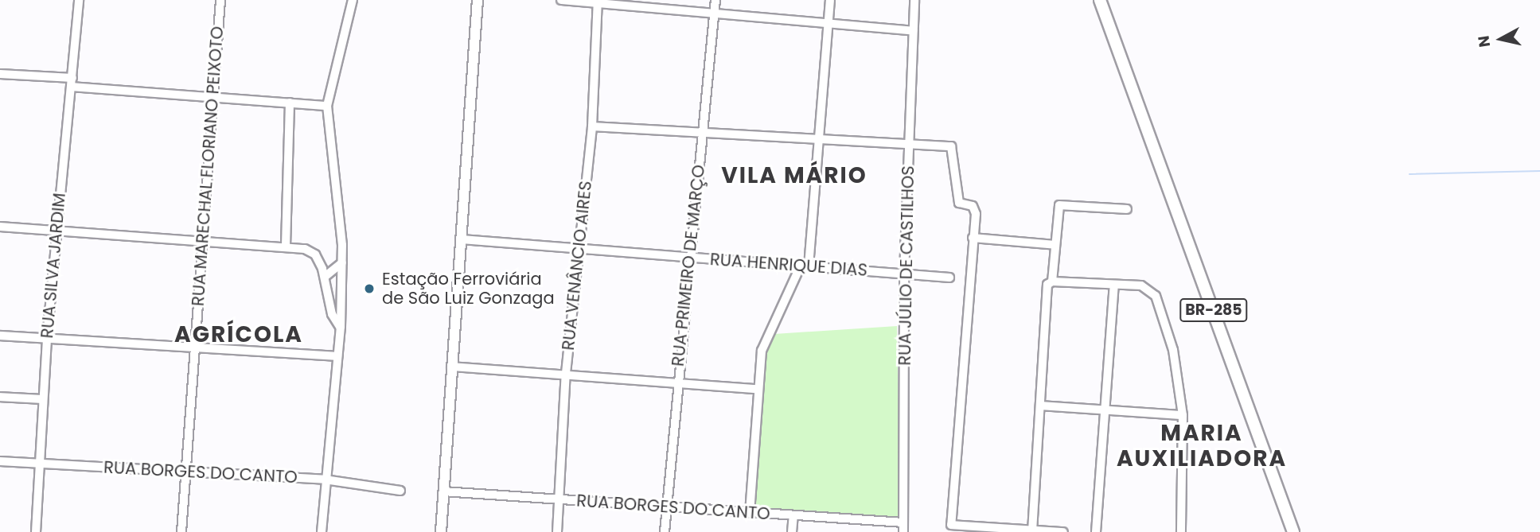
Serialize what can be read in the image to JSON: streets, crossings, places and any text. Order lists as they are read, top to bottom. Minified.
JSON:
{"streets":{"highway":["BR-285"],"street":["RUA MARECHAL FLORIANO PEIXOTO","RUA HENRIQUE DIAS","RUA SILVA JARDIM","RUA VENÂNCIO AIRES","RUA PRIMEIRO DE MARÇO","RUA JÚLIO DE CASTILHOS","RUA BORGES DO CANTO"]},"crossings":[["RUA MARECHAL FLORIANO PEIXOTO","RUA BORGES DO CANTO"],["RUA HENRIQUE DIAS","RUA VENÂNCIO AIRES"],["RUA HENRIQUE DIAS","RUA PRIMEIRO DE MARÇO"],["RUA HENRIQUE DIAS","RUA JÚLIO DE CASTILHOS"],["RUA SILVA JARDIM","RUA BORGES DO CANTO"],["RUA VENÂNCIO AIRES","RUA BORGES DO CANTO"],["RUA PRIMEIRO DE MARÇO","RUA BORGES DO CANTO"],["RUA JÚLIO DE CASTILHOS","RUA BORGES DO CANTO"]],"districts":["VILA MÁRIO","AGRÍCOLA","MARIA AUXILIADORA"],"places":["Estação Ferroviária de São Luiz Gonzaga"],"north":"left"}
